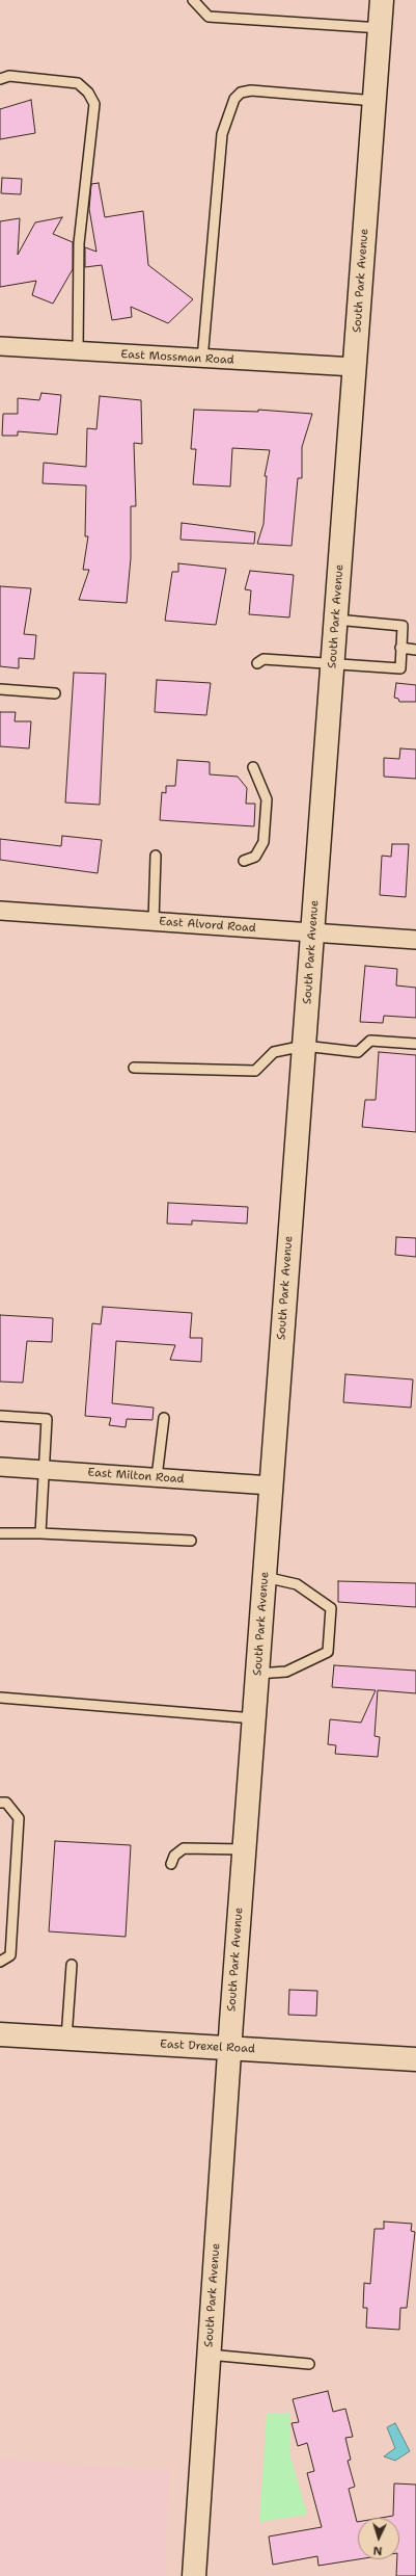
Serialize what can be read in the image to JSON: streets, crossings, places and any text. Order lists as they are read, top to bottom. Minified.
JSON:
{"streets":{"main road":["South Park Avenue","East Drexel Road"],"street":["East Mossman Road","East Alvord Road","East Milton Road"]},"crossings":[["South Park Avenue","East Mossman Road"],["South Park Avenue","East Alvord Road"],["South Park Avenue","East Milton Road"],["South Park Avenue","East Drexel Road"]],"north":"bottom"}
